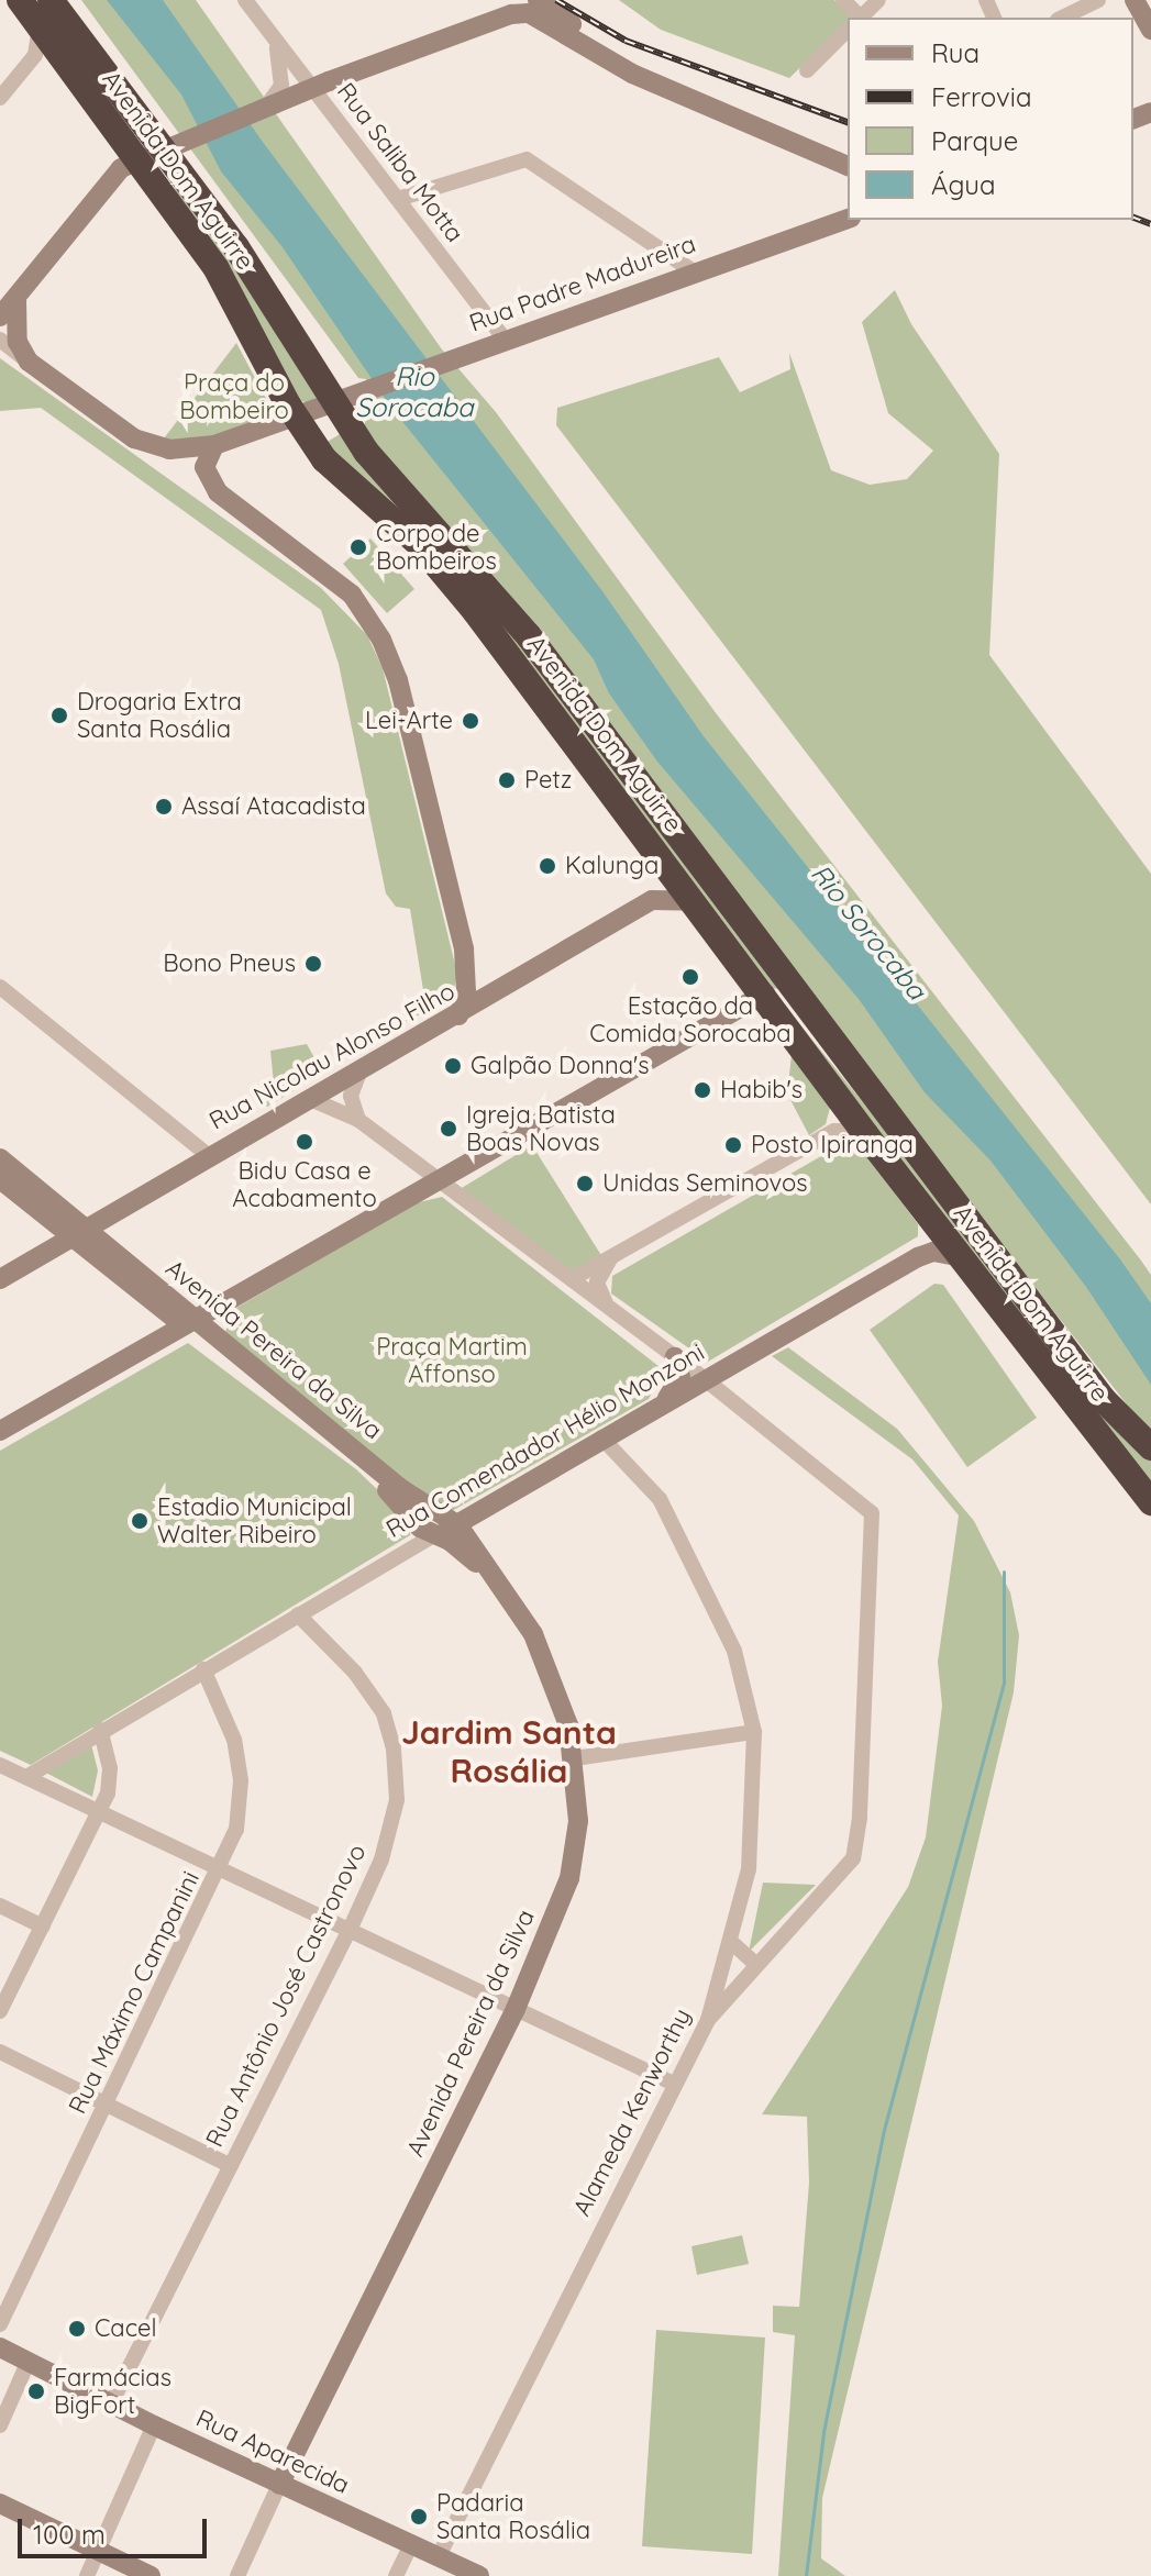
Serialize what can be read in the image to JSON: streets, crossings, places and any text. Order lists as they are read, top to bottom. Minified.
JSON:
{"streets":{"highway":["Avenida Dom Aguirre"],"main road":["Rua Padre Madureira","Rua Nicolau Alonso Filho","Avenida Pereira da Silva","Rua Comendador Hélio Monzoni","Rua Aparecida"],"street":["Rua Saliba Motta","Rua Máximo Campanini","Rua Antônio José Castronovo","Alameda Kenworthy"]},"crossings":[["Rua Saliba Motta","Rua Padre Madureira"],["Avenida Dom Aguirre","Rua Padre Madureira"],["Avenida Dom Aguirre","Rua Nicolau Alonso Filho"],["Avenida Dom Aguirre","Rua Comendador Hélio Monzoni"],["Rua Nicolau Alonso Filho","Avenida Pereira da Silva"],["Avenida Pereira da Silva","Rua Comendador Hélio Monzoni"],["Avenida Pereira da Silva","Rua Aparecida"],["Rua Comendador Hélio Monzoni","Rua Máximo Campanini"],["Rua Comendador Hélio Monzoni","Rua Antônio José Castronovo"],["Rua Comendador Hélio Monzoni","Alameda Kenworthy"],["Rua Antônio José Castronovo","Rua Aparecida"],["Alameda Kenworthy","Rua Aparecida"]],"districts":["Jardim Santa Rosália"],"water":["Rio Sorocaba"],"parks":["Praça do Bombeiro","Praça Martim Affonso"],"places":["Corpo de Bombeiros","Drogaria Extra Santa Rosália","Lei-Arte","Petz","Assaí Atacadista","Kalunga","Bono Pneus","Estação da Comida Sorocaba","Galpão Donna's","Habib's","Igreja Batista Boas Novas","Bidu Casa e Acabamento","Posto Ipiranga","Unidas Seminovos","Estadio Municipal Walter Ribeiro","Cacel","Farmácias BigFort","Padaria Santa Rosália"],"legend":["Rua","Ferrovia","Parque","Água"],"scale_bar":"100 m"}
